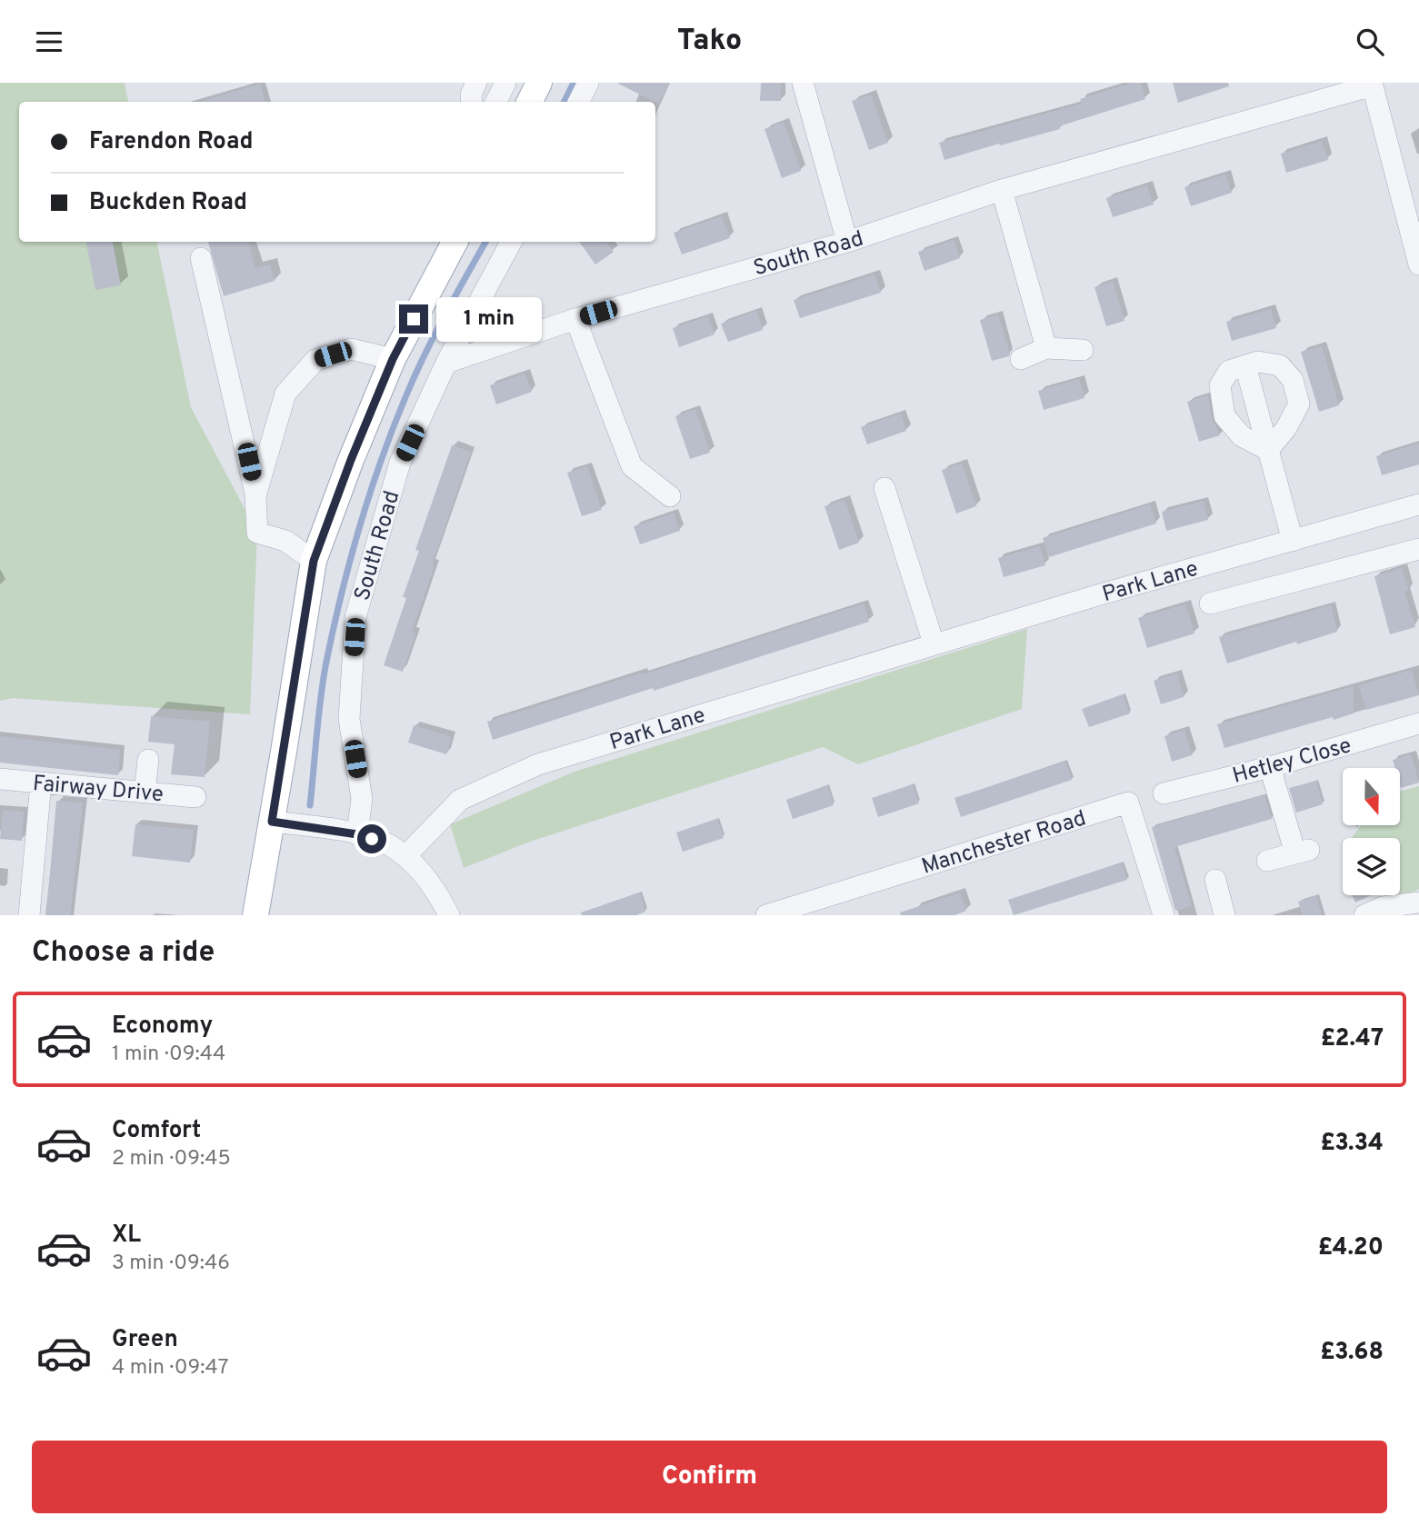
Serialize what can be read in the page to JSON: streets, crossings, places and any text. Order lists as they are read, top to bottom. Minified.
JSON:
{"streets":{"street":["South Road","Park Lane","Hetley Close","Fairway Drive","Manchester Road"]},"north":"bottom","page":{"header":"Tako","banner":["Farendon Road","Buckden Road"],"bubble":"1 min","heading":"Choose a ride","list":[{"name":"Economy","note":"1 min · 09:44","value":"£2.47"},{"name":"Comfort","note":"2 min · 09:45","value":"£3.34"},{"name":"XL","note":"3 min · 09:46","value":"£4.20"},{"name":"Green","note":"4 min · 09:47","value":"£3.68"}],"buttons":"Confirm"}}
